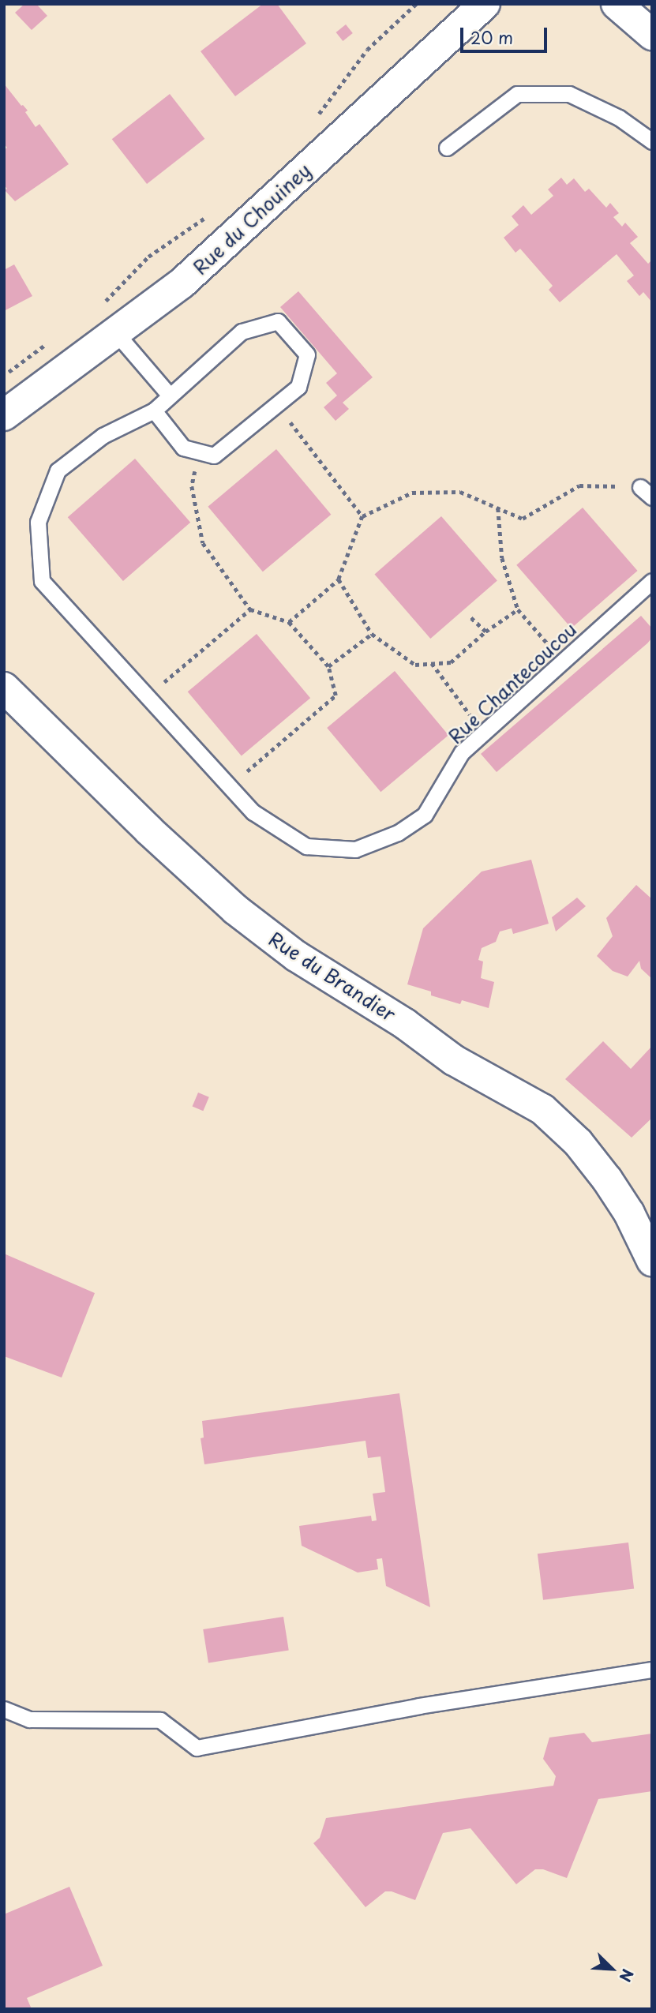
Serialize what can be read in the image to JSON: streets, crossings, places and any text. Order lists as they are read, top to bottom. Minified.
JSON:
{"streets":{"street":["Rue du Chouiney","Rue du Brandier"],"lane":["Rue Chantecoucou"]},"scale_bar":"20 m","north":"bottom right"}
